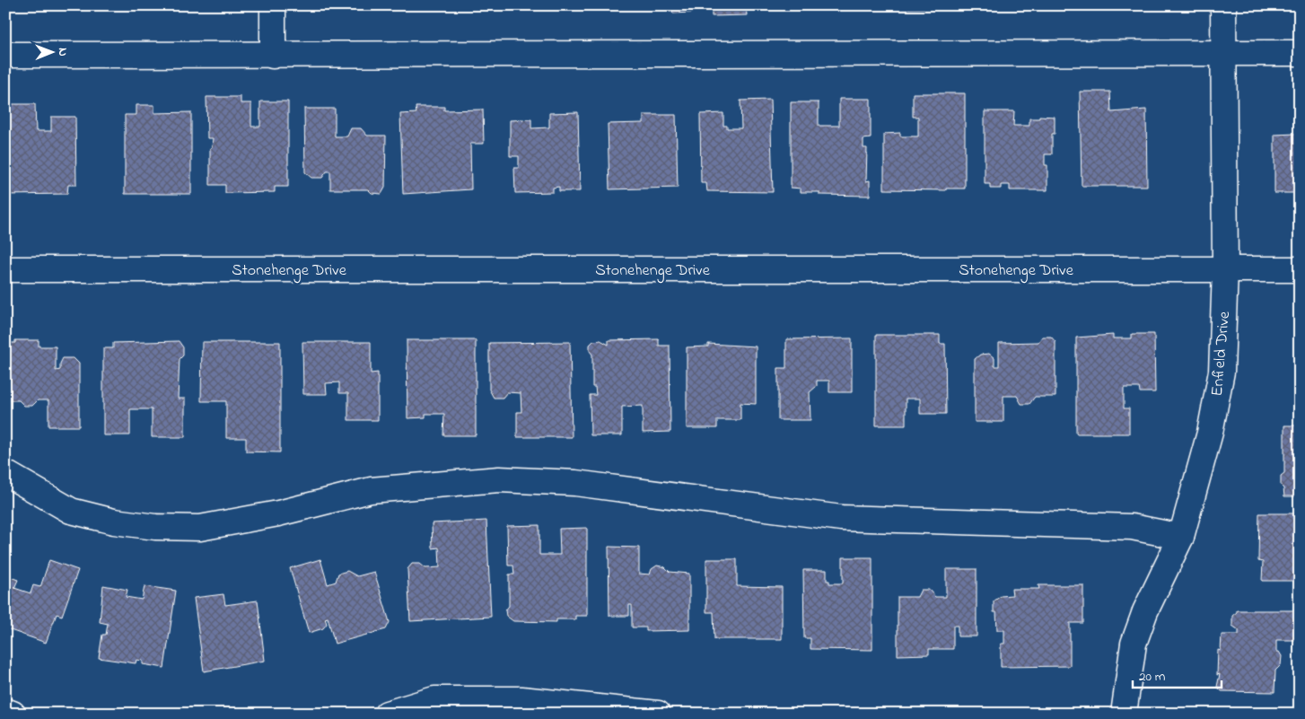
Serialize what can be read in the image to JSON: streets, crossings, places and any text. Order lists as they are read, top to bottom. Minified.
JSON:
{"streets":{"street":["Stonehenge Drive","Enfield Drive"]},"crossings":[["Stonehenge Drive","Enfield Drive"]],"scale_bar":"20 m","north":"right"}
